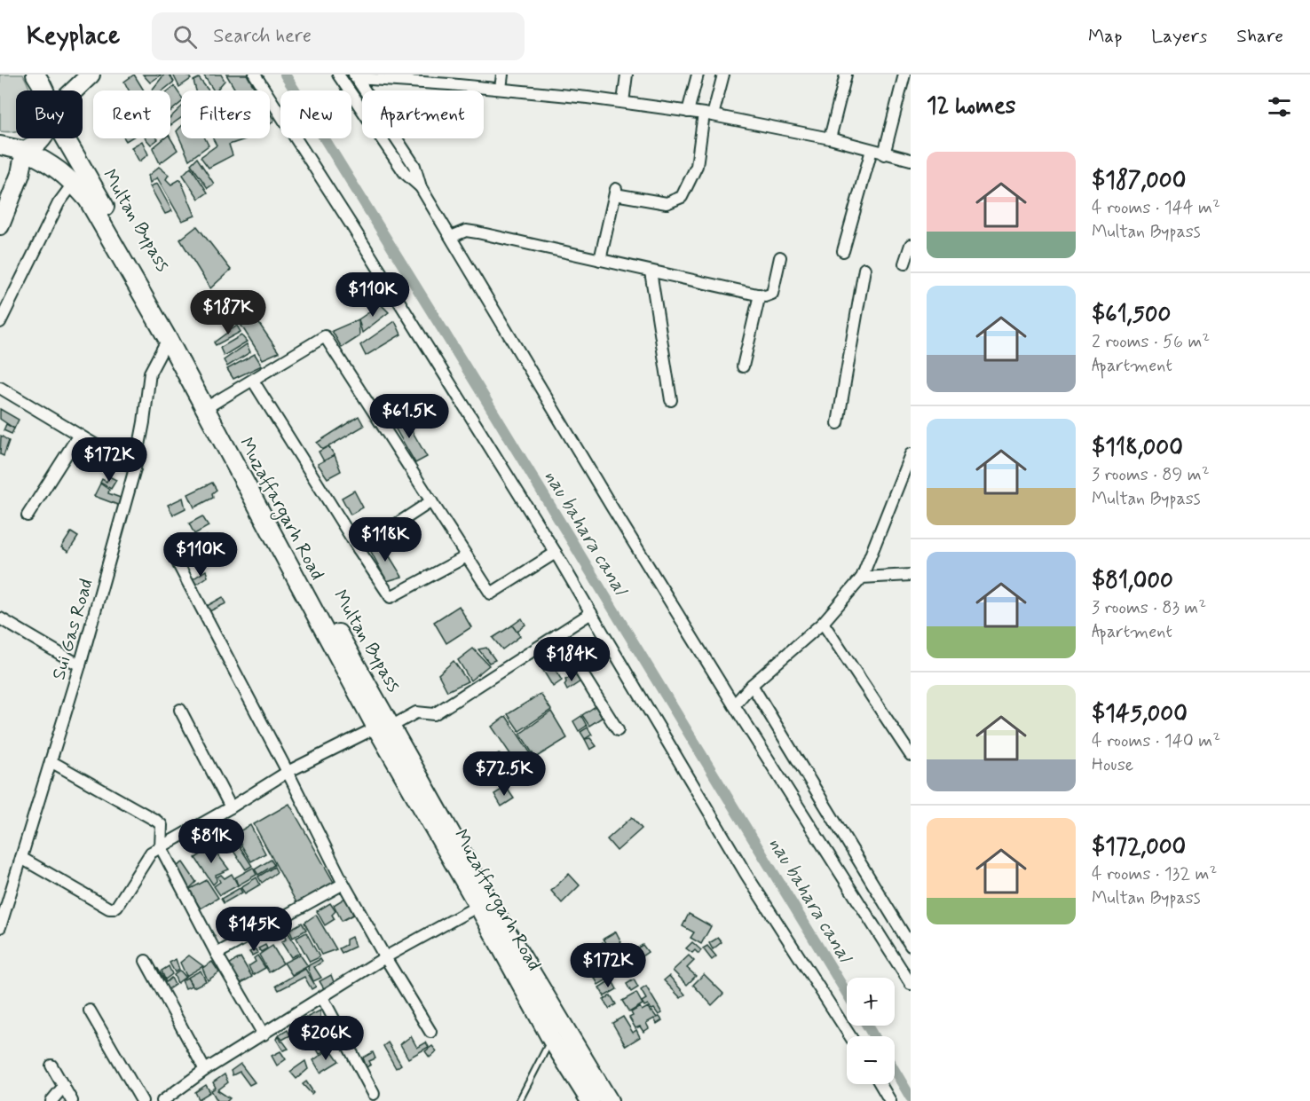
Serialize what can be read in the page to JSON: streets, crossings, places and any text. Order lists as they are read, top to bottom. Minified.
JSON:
{"streets":{"main road":["Multan Bypass","Muzaffargarh Road"],"street":["Sui Gas Road"]},"crossings":[["Multan Bypass","Muzaffargarh Road"]],"water":["nau bahara canal"],"page":{"header":"Keyplace","search":"Search here","nav":["Map","Layers","Share"],"heading":"12 homes","chip":["Buy","Rent","Filters","New","Apartment"],"list":[{"name":"$187,000","note":"4 rooms · 144 m² · Multan Bypass"},{"name":"$61,500","note":"2 rooms · 56 m² · Apartment"},{"name":"$118,000","note":"3 rooms · 89 m² · Multan Bypass"},{"name":"$81,000","note":"3 rooms · 83 m² · Apartment"},{"name":"$145,000","note":"4 rooms · 140 m² · House"},{"name":"$172,000","note":"4 rooms · 132 m² · Multan Bypass"}],"price":["$110K","$187K","$61.5K","$172K","$118K","$110K","$184K","$72.5K","$81K","$145K","$172K","$206K"],"map_buttons":["+","−"]}}
